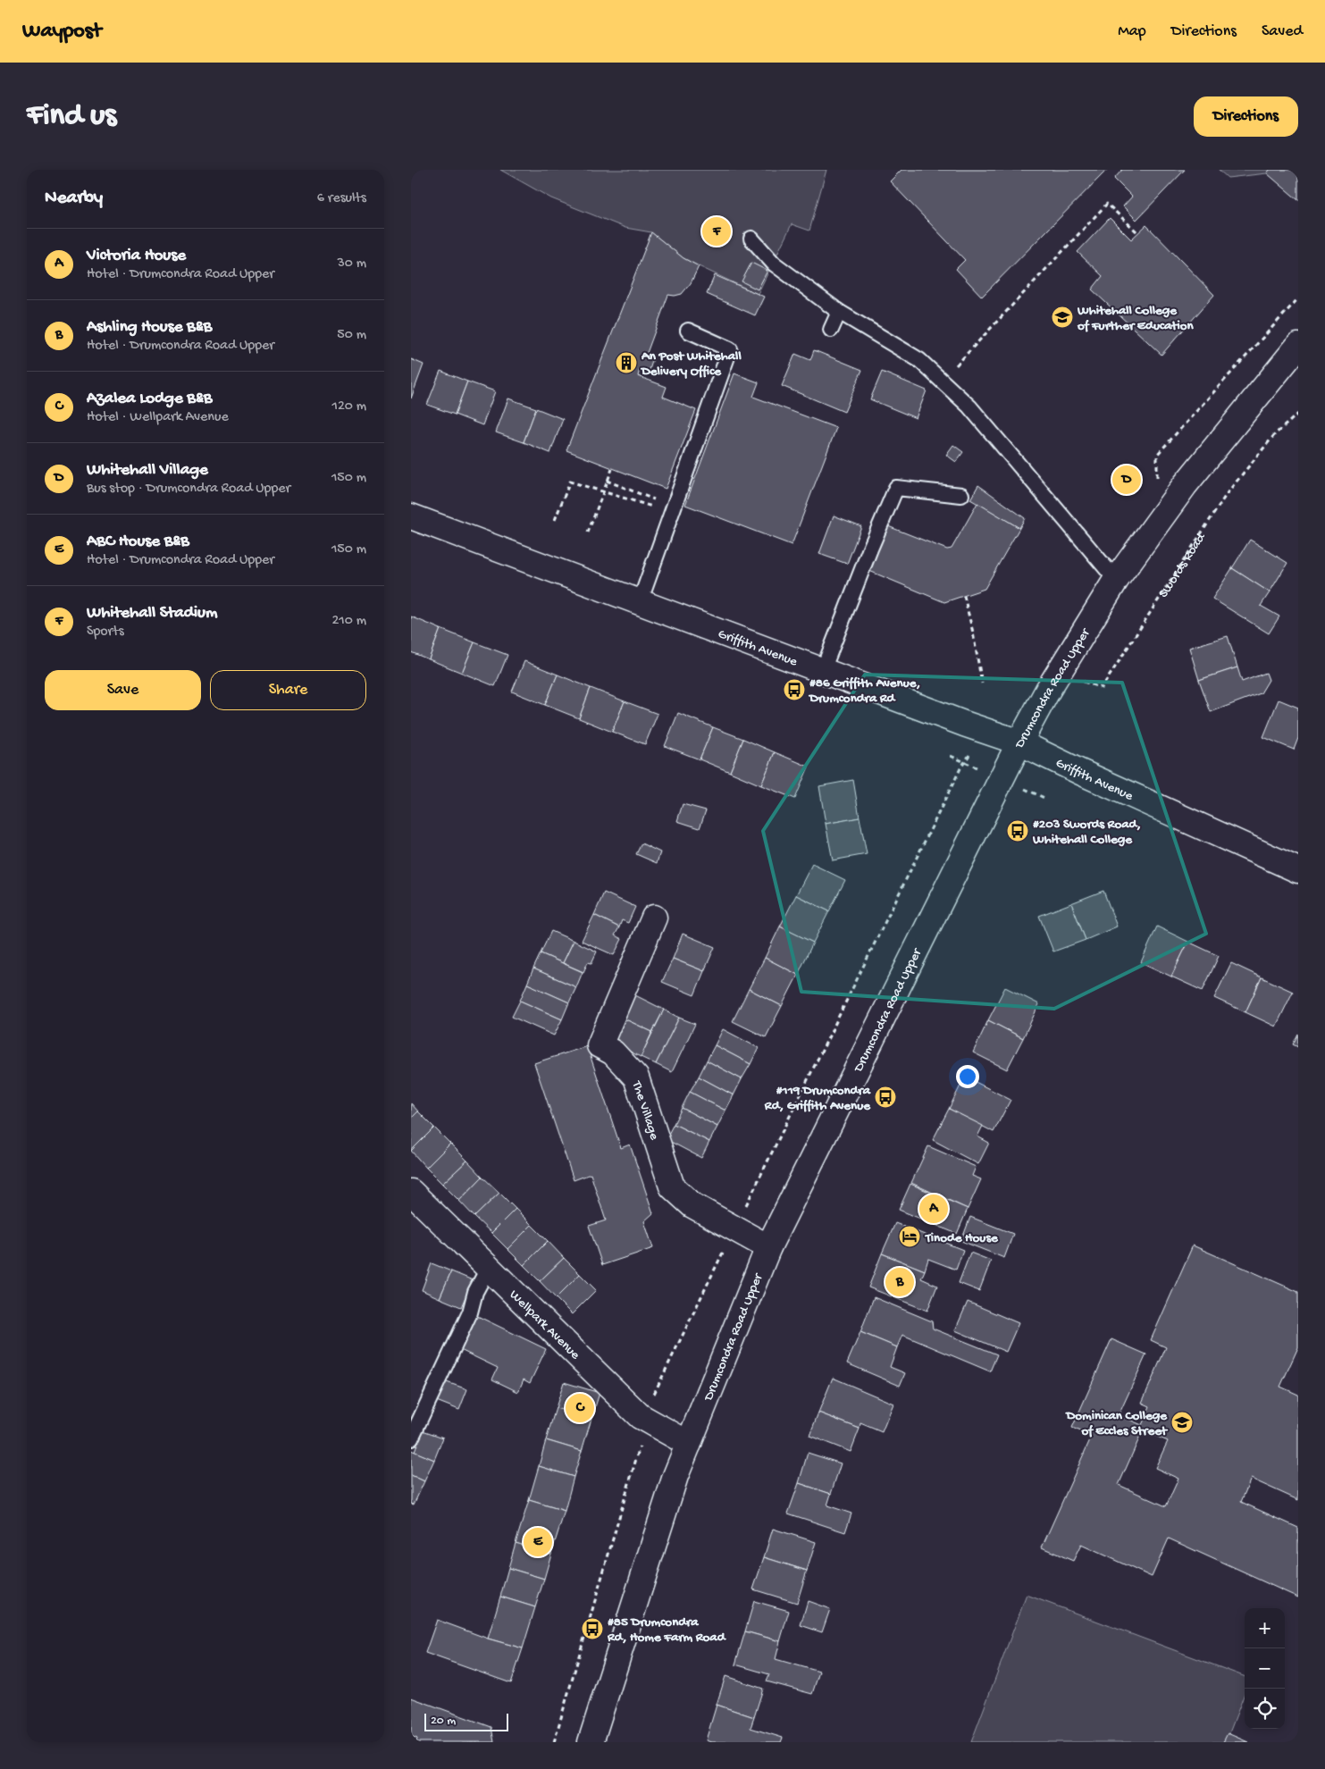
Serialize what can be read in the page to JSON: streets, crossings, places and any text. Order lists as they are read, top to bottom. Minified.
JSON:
{"streets":{"main road":["Griffith Avenue","Drumcondra Road Upper","The Village","Wellpark Avenue"],"path":["Swords Road"]},"crossings":[["Swords Road","Drumcondra Road Upper"],["Griffith Avenue","Drumcondra Road Upper"],["Drumcondra Road Upper","The Village"],["Drumcondra Road Upper","Wellpark Avenue"]],"places":{"school or university":["Whitehall College of Further Education","Dominican College of Eccles Street"],"building":["An Post Whitehall Delivery Office"],"bus stop":["#86 Griffith Avenue, Drumcondra Rd","#203 Swords Road, Whitehall College","#119 Drumcondra Rd, Griffith Avenue","#85 Drumcondra Rd, Home Farm Road"],"hotel":["Tinode House"]},"scale_bar":"20 m","page":{"header":"Waypost","nav":["Map","Directions","Saved"],"buttons":["Directions",["Save","Share"]],"title":"Find us","heading":["Nearby","6 results"],"pins":["F","D","A","B","C","E"],"list":[{"mark":"A","name":"Victoria House","note":"Hotel · Drumcondra Road Upper","value":"30 m"},{"mark":"B","name":"Ashling House B&B","note":"Hotel · Drumcondra Road Upper","value":"50 m"},{"mark":"C","name":"Azalea Lodge B&B","note":"Hotel · Wellpark Avenue","value":"120 m"},{"mark":"D","name":"Whitehall Village","note":"Bus stop · Drumcondra Road Upper","value":"150 m"},{"mark":"E","name":"ABC House B&B","note":"Hotel · Drumcondra Road Upper","value":"150 m"},{"mark":"F","name":"Whitehall Stadium","note":"Sports","value":"210 m"}],"map_buttons":["+","−"],"scale":"20 m"}}
